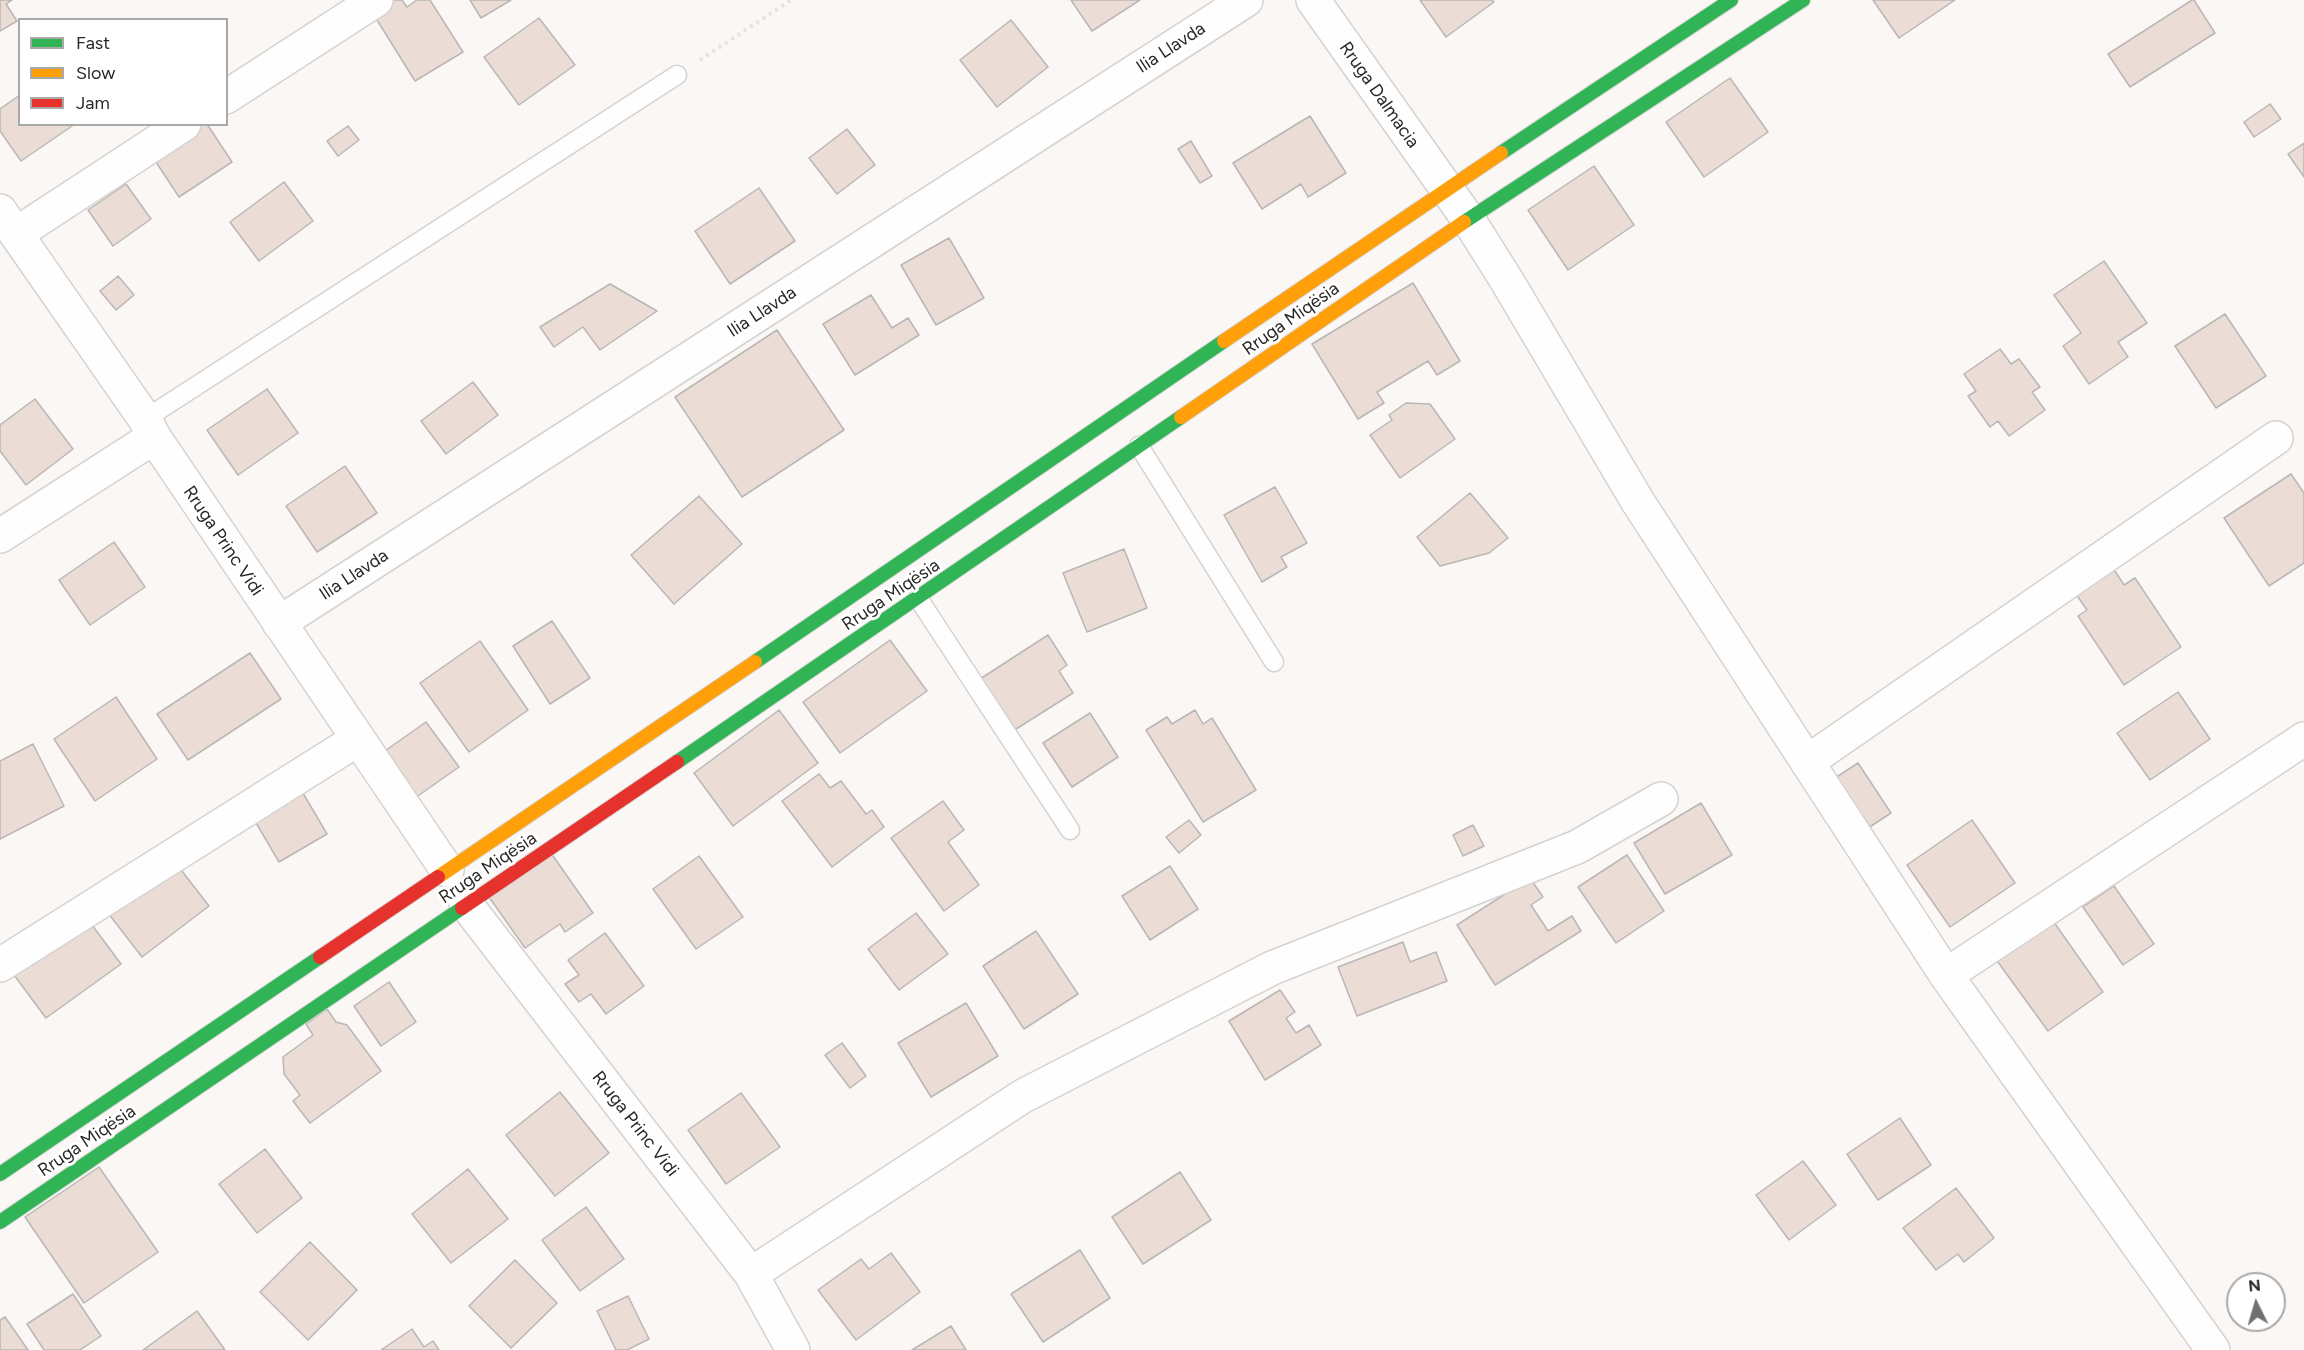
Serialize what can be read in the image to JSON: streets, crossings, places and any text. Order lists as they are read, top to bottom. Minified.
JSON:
{"streets":{"main road":["Rruga Miqësia"],"street":["Ilia Llavda","Rruga Dalmacia","Rruga Princ Vidi"]},"crossings":[["Ilia Llavda","Rruga Princ Vidi"],["Rruga Dalmacia","Rruga Miqësia"],["Rruga Miqësia","Rruga Princ Vidi"]],"legend":["Fast","Slow","Jam"],"north":"top"}
